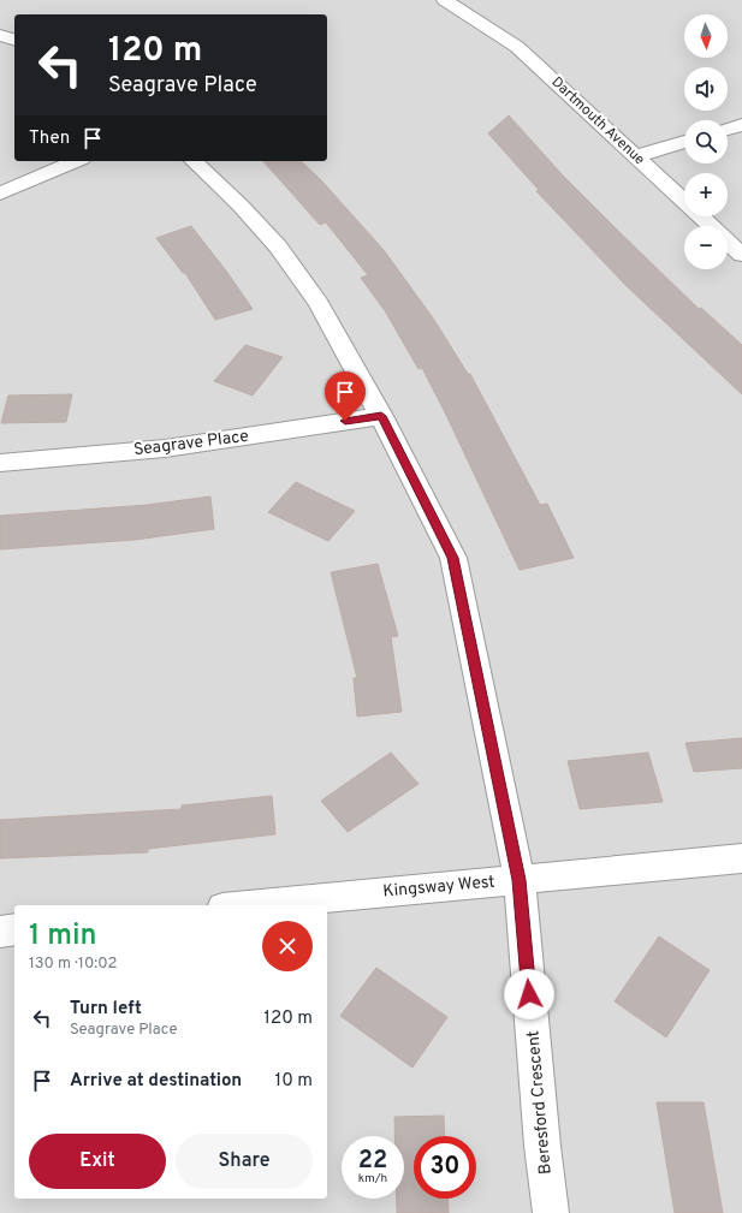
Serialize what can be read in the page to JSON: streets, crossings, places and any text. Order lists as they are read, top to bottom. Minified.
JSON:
{"streets":{"street":["Dartmouth Avenue","Seagrave Place","Kingsway West","Beresford Crescent"]},"crossings":[["Seagrave Place","Beresford Crescent"],["Kingsway West","Beresford Crescent"]],"north":"bottom","page":{"map_buttons":["+","−"],"turn":["120 m","Seagrave Place"],"then":"Then","heading":["1 min","130 m · 10:02"],"list":[{"name":"Turn left","note":"Seagrave Place","value":"120 m"},{"name":"Arrive at destination","value":"10 m"}],"buttons":["Exit","Share"],"speed":"22 km/h","limit":"30"}}
